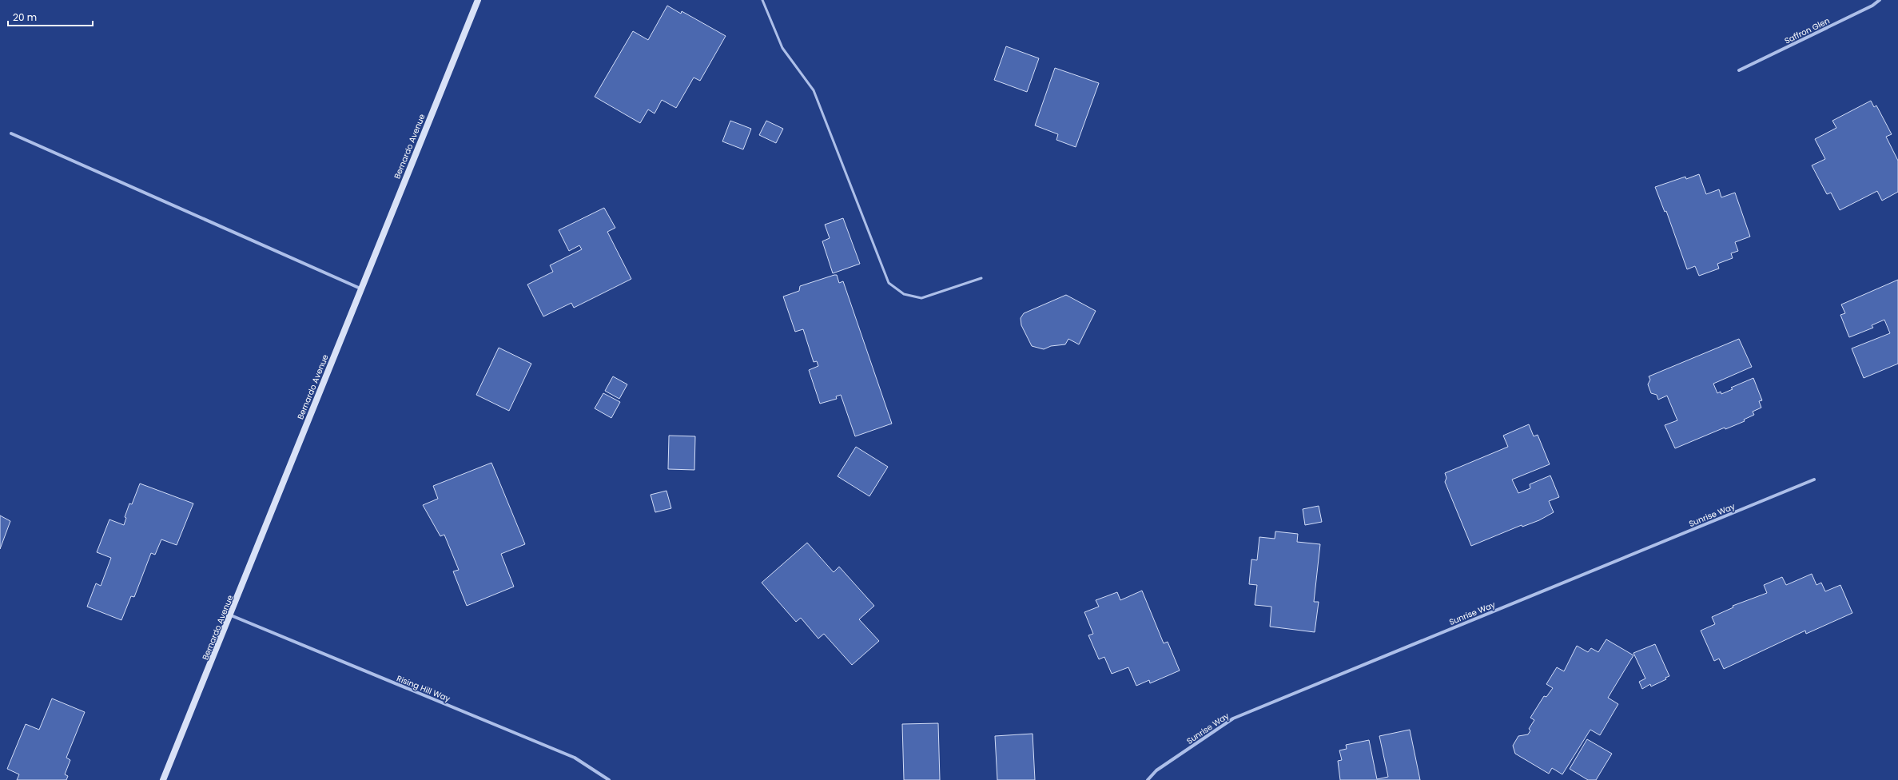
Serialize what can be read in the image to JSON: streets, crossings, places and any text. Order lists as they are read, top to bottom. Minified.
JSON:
{"streets":{"street":["Saffron Glen","Bernardo Avenue","Sunrise Way","Rising Hill Way"]},"crossings":[["Bernardo Avenue","Rising Hill Way"]],"scale_bar":"20 m"}
